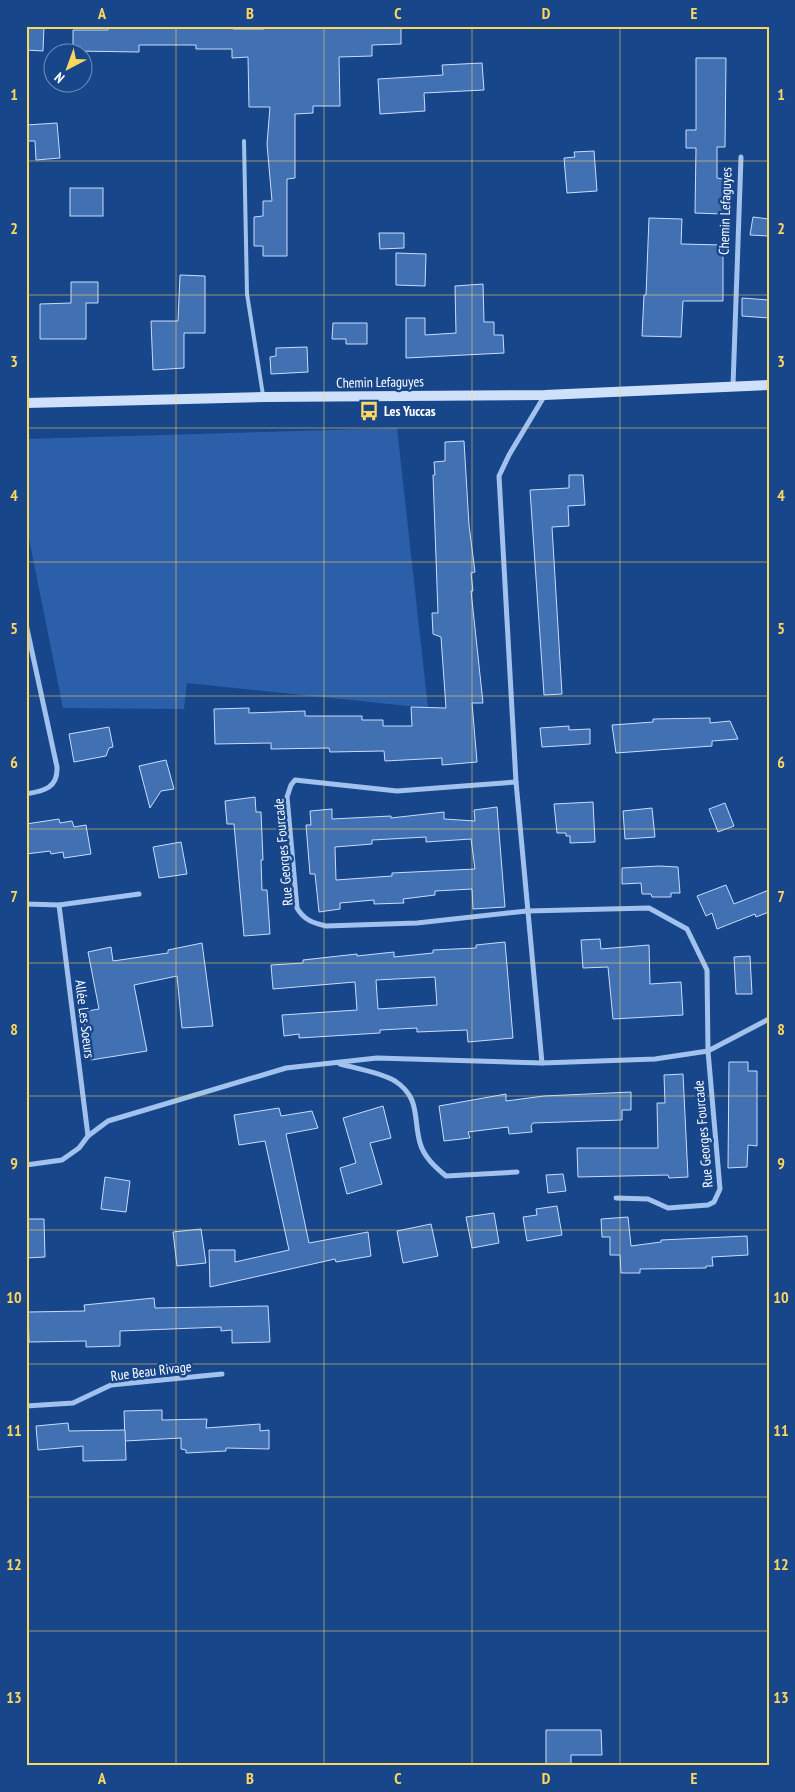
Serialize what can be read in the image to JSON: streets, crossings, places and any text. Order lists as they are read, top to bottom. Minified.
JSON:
{"streets":{"main road":["Chemin Lefaguyes"],"street":["Rue Georges Fourcade","Allée Les Soeurs","Rue Beau Rivage"]},"places":{"bus stop":["Les Yuccas"]},"north":"bottom left","grid":{"columns":["A","B","C","D","E"],"rows":["1","2","3","4","5","6","7","8","9","10","11","12","13"]}}
